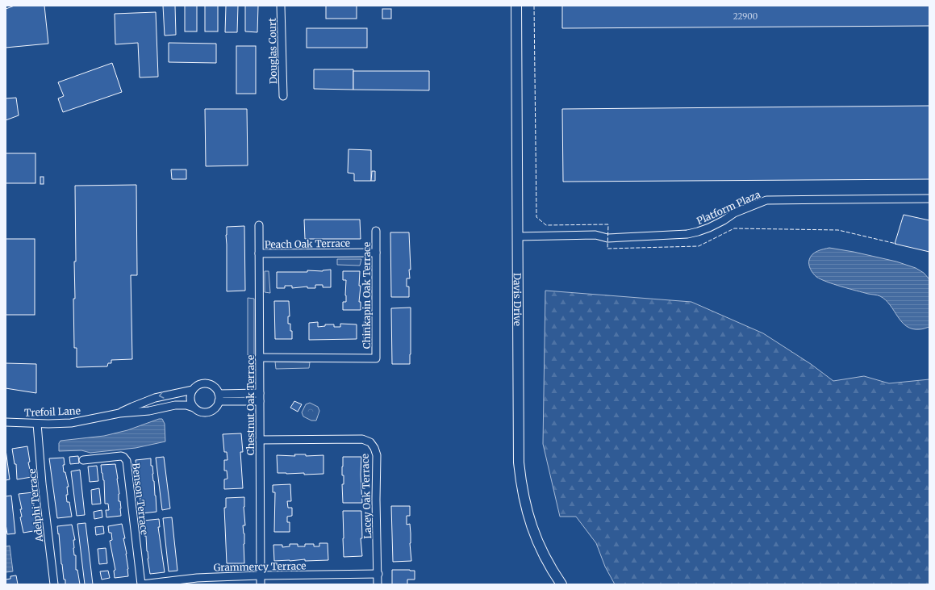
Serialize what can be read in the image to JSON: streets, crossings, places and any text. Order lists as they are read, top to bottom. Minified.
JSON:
{"streets":{"street":["Douglas Court","Platform Plaza","Peach Oak Terrace","Chinkapin Oak Terrace","Davis Drive","Chestnut Oak Terrace","Trefoil Lane","Lacey Oak Terrace","Benson Terrace","Adelphi Terrace","Grammercy Terrace"]},"crossings":[["Platform Plaza","Davis Drive"],["Peach Oak Terrace","Chinkapin Oak Terrace"],["Peach Oak Terrace","Chestnut Oak Terrace"],["Chinkapin Oak Terrace","Chestnut Oak Terrace"],["Chestnut Oak Terrace","Lacey Oak Terrace"],["Chestnut Oak Terrace","Grammercy Terrace"],["Trefoil Lane","Adelphi Terrace"],["Lacey Oak Terrace","Grammercy Terrace"],["Benson Terrace","Grammercy Terrace"]],"house_numbers":["22900"]}
